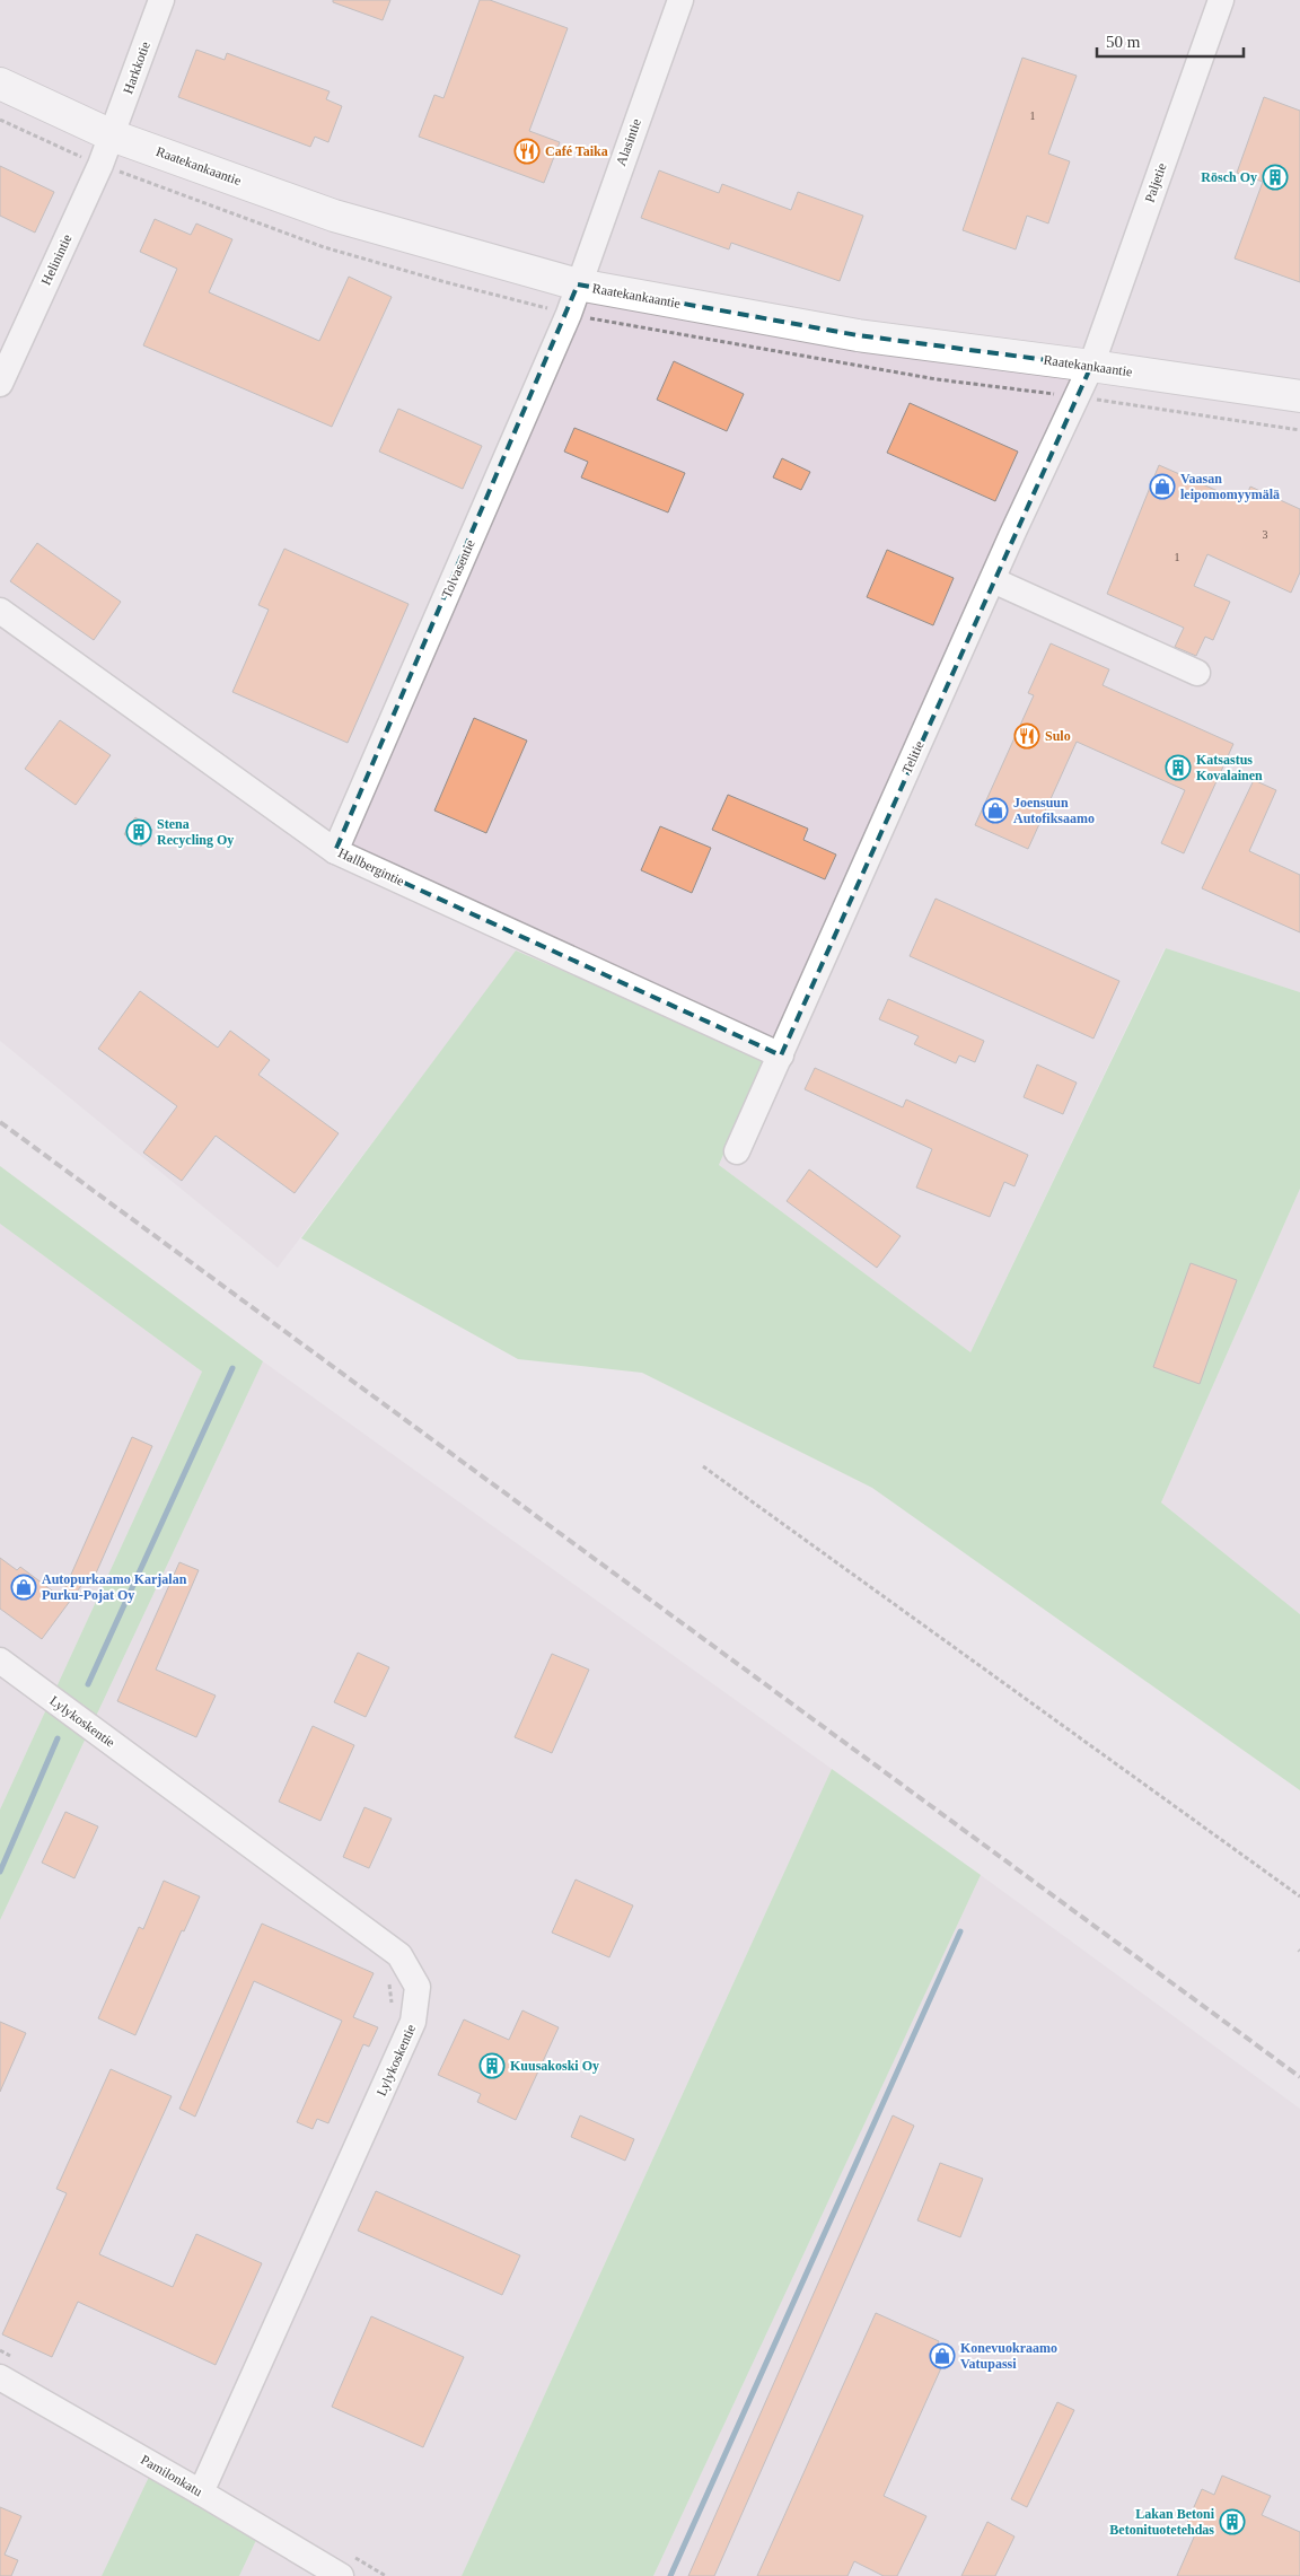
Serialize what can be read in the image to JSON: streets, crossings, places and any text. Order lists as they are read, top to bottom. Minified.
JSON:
{"streets":{"main road":["Raatekankaantie"],"street":["Harkkotie","Alasintie","Paljetie","Helinintie","Tolvasentie","Telitie","Hallbergintie","Lylykoskentie","Pamilonkatu"]},"crossings":[["Harkkotie","Raatekankaantie"],["Harkkotie","Helinintie"],["Alasintie","Raatekankaantie"],["Alasintie","Tolvasentie"],["Raatekankaantie","Paljetie"],["Raatekankaantie","Helinintie"],["Raatekankaantie","Tolvasentie"],["Raatekankaantie","Telitie"],["Paljetie","Telitie"],["Tolvasentie","Hallbergintie"],["Telitie","Hallbergintie"],["Lylykoskentie","Pamilonkatu"]],"places":{"restaurant":["Café Taika","Sulo"],"building":["Rösch Oy","Katsastus Kovalainen","Stena Recycling Oy","Kuusakoski Oy","Lakan Betoni Betonituotetehdas"],"shop":["Vaasan leipomomyymälä","Joensuun Autofiksaamo","Autopurkaamo Karjalan Purku-Pojat Oy","Konevuokraamo Vatupassi"]},"house_numbers":["1","3","1"],"scale_bar":"50 m"}
